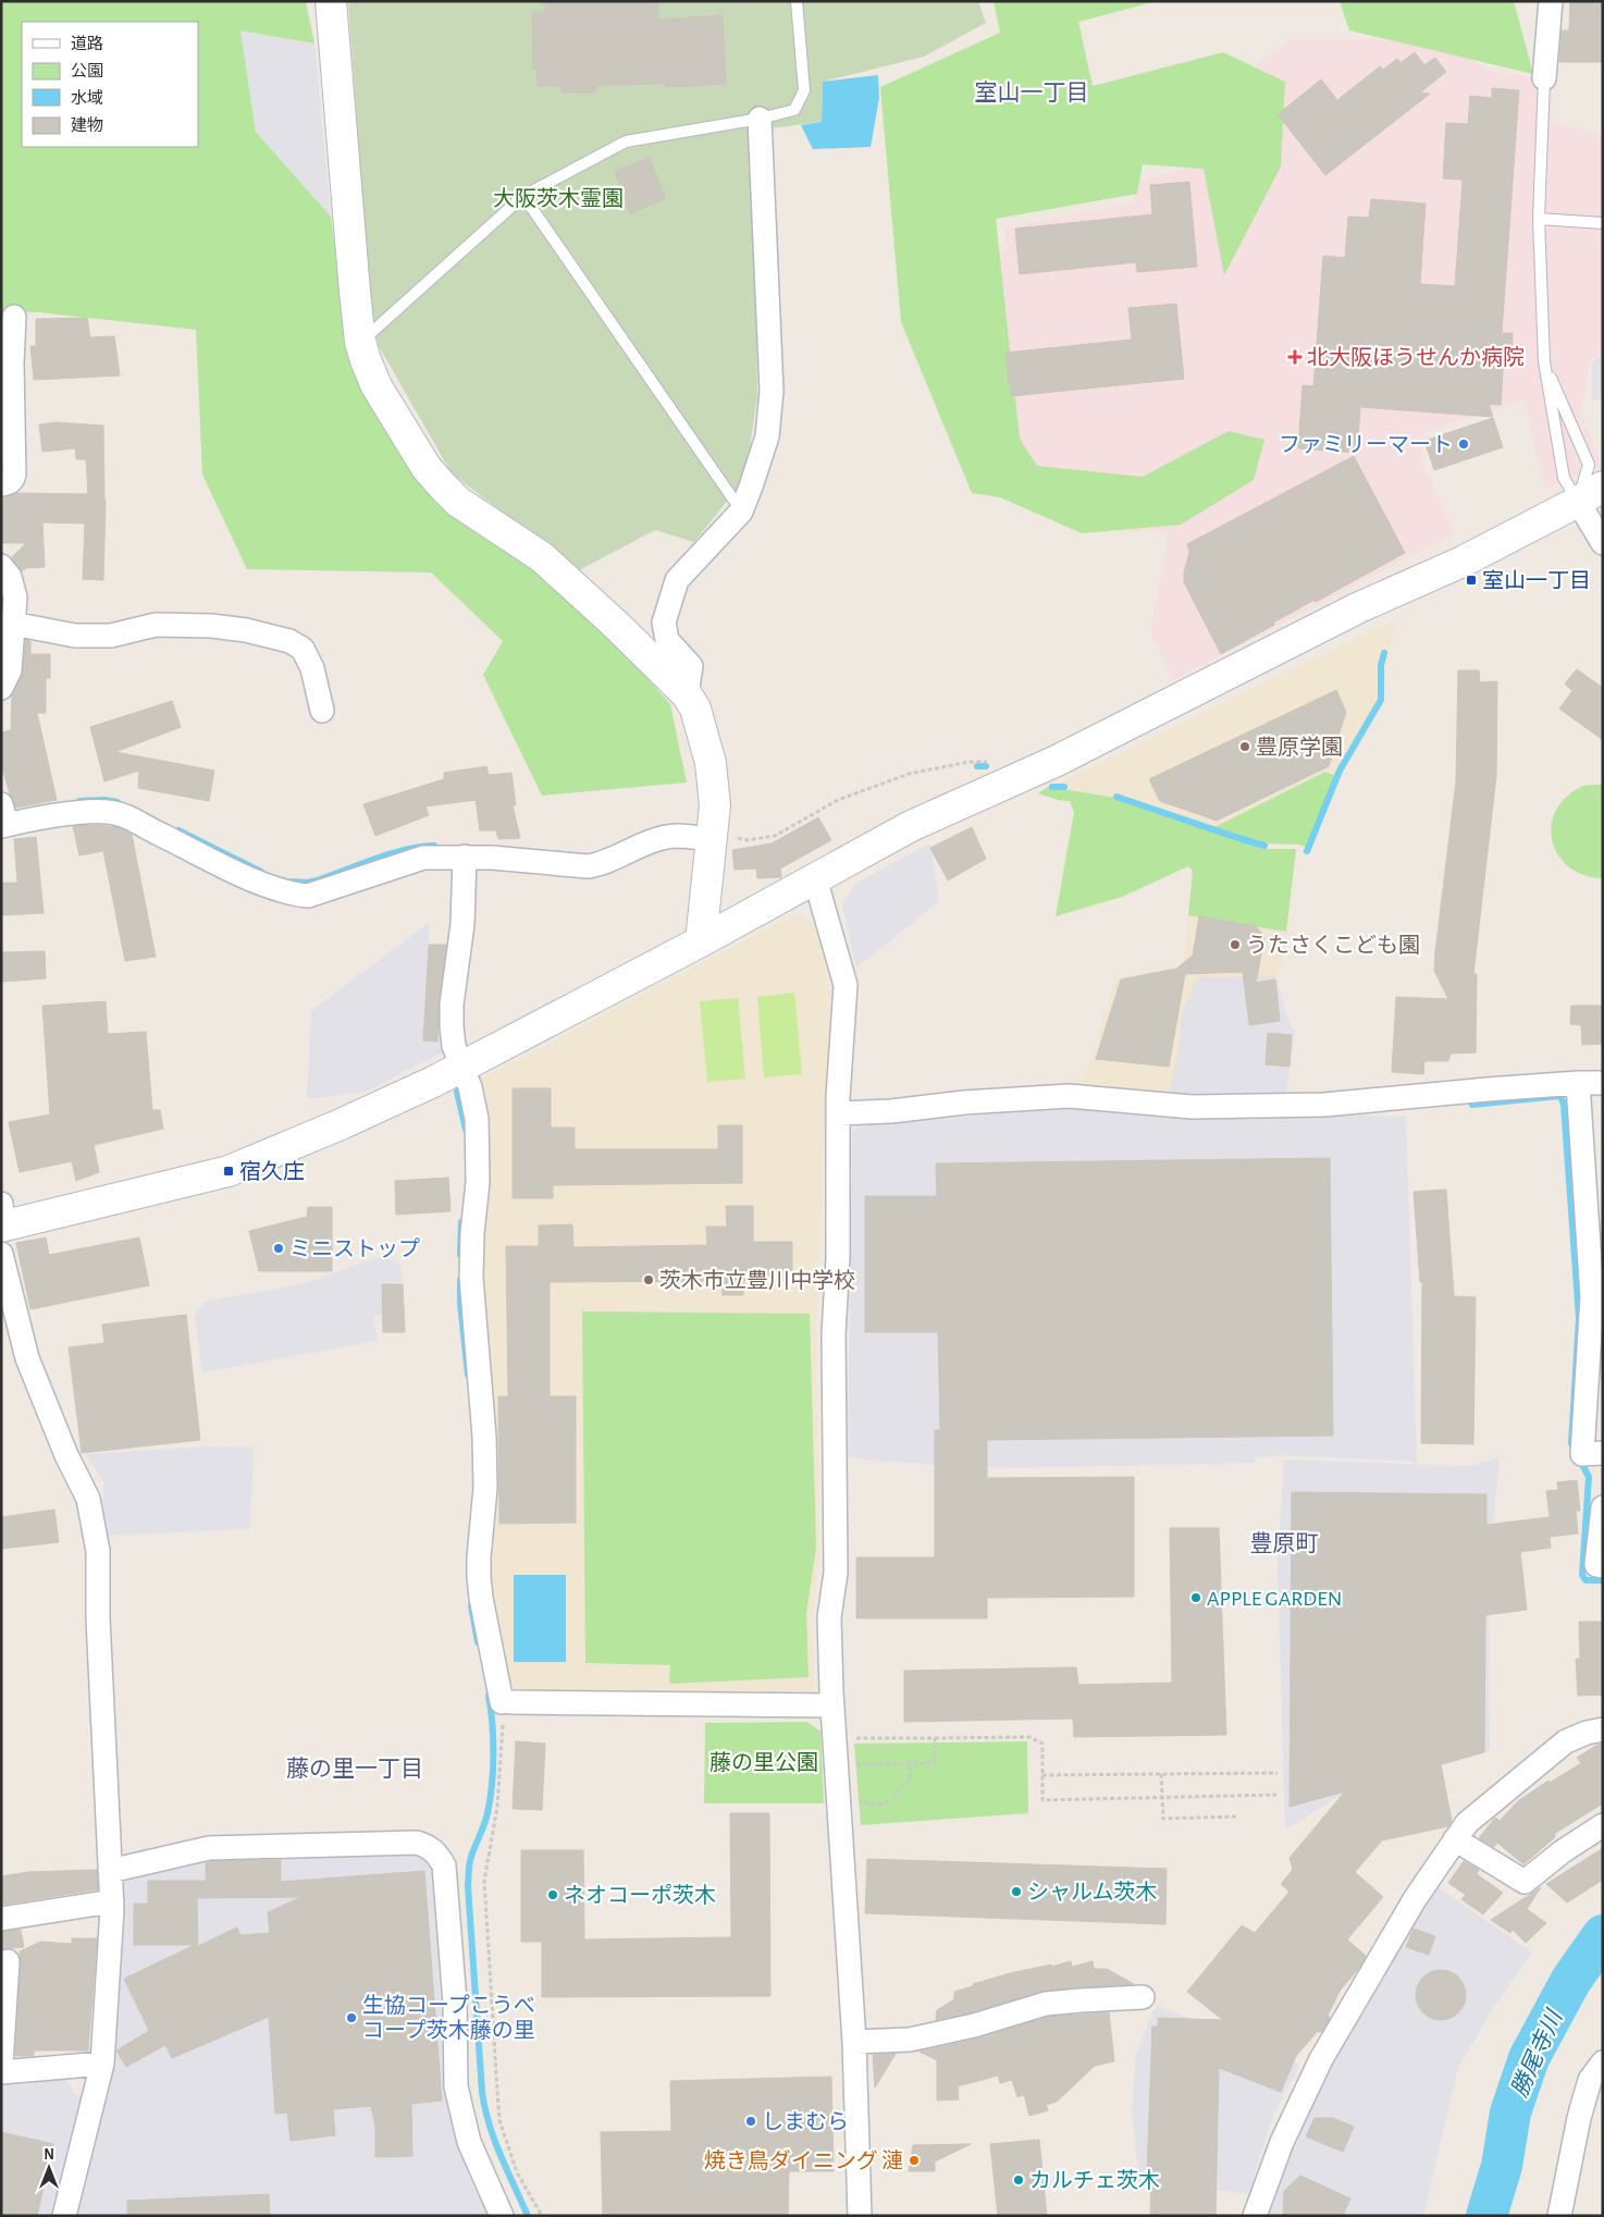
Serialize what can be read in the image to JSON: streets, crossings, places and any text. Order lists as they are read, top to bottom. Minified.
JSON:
{"districts":["室山一丁目","豊原町","藤の里一丁目"],"water":["勝尾寺川"],"parks":["大阪茨木霊園","藤の里公園"],"places":{"health":["北大阪ほうせんか病院"],"other":["ファミリーマート","豊原学園","うたさくこども園","ミニストップ","茨木市立豊川中学校","APPLE GARDEN","シャルム茨木","ネオコーポ茨木","生協コープこうべ コープ茨木藤の里","しまむら","焼き鳥ダイニング 漣","カルチェ茨木"],"transit":["室山一丁目","宿久庄"]},"legend":["道路","公園","水域","建物"],"north":"top"}
